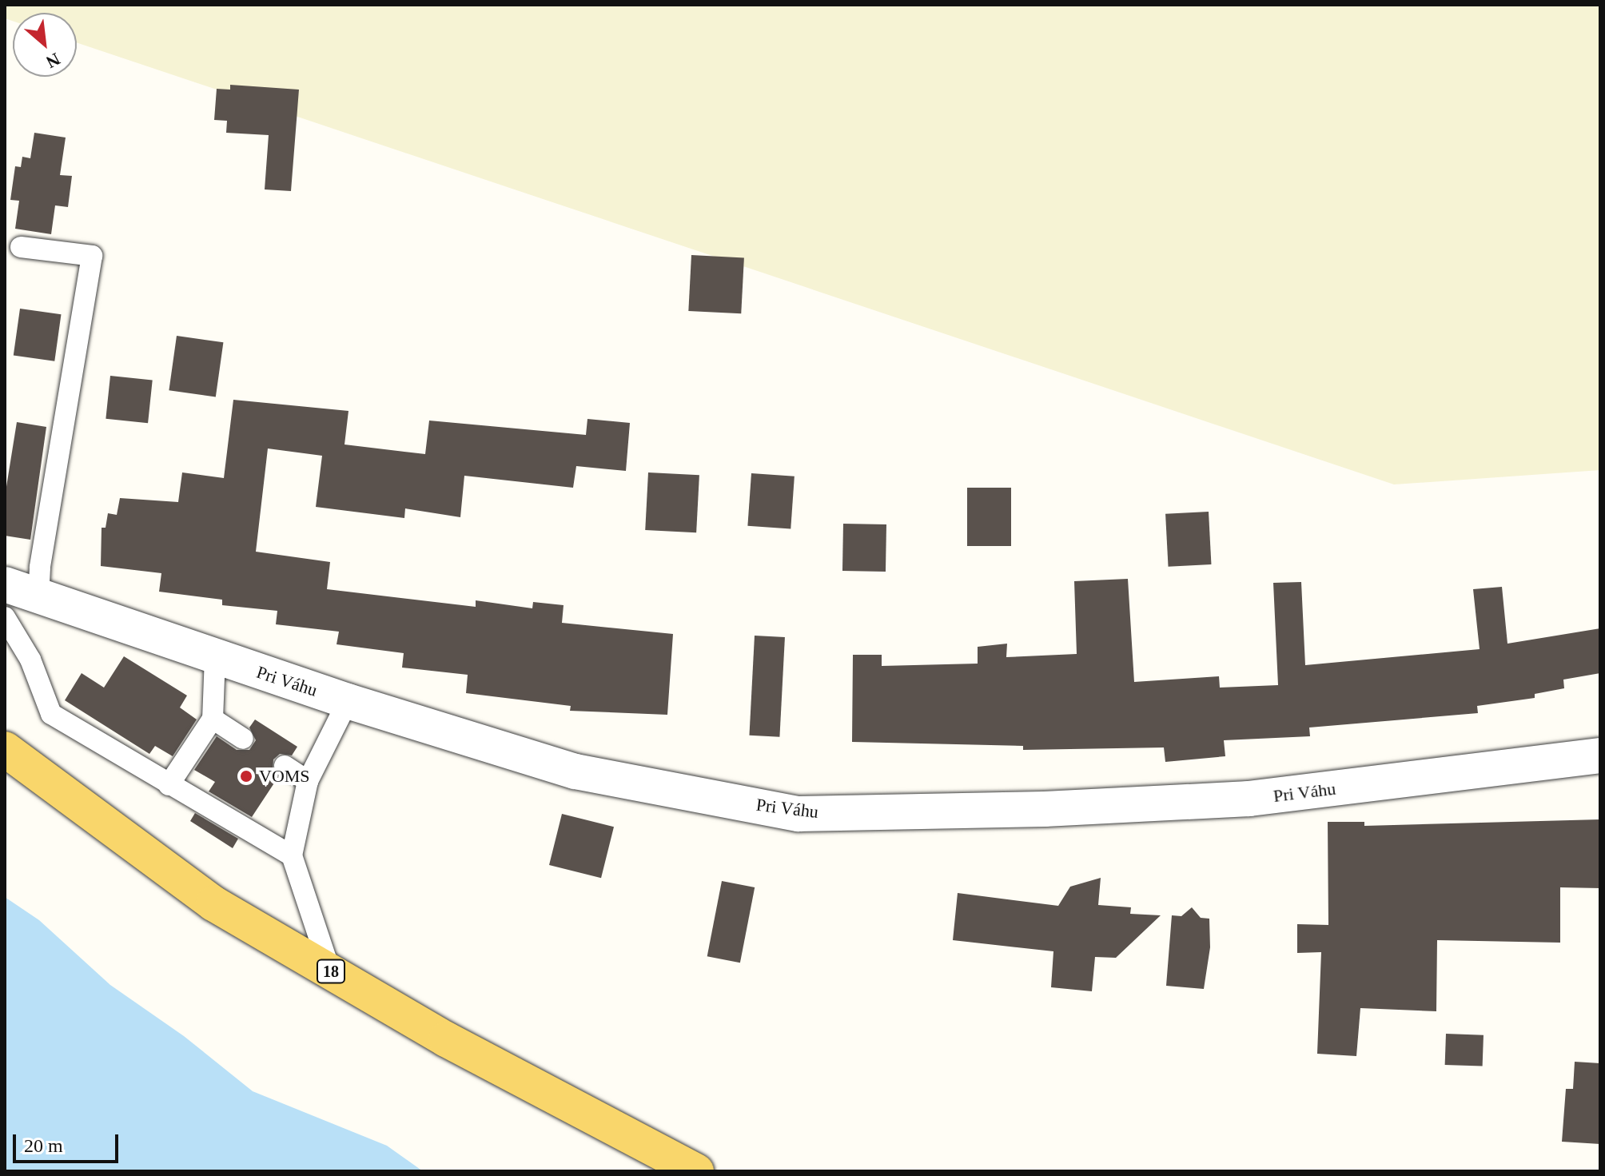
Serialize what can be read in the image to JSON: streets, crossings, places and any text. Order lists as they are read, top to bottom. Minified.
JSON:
{"streets":{"main road":["18"],"street":["Pri Váhu"]},"places":["VOMS"],"scale_bar":"20 m","north":"bottom right"}
